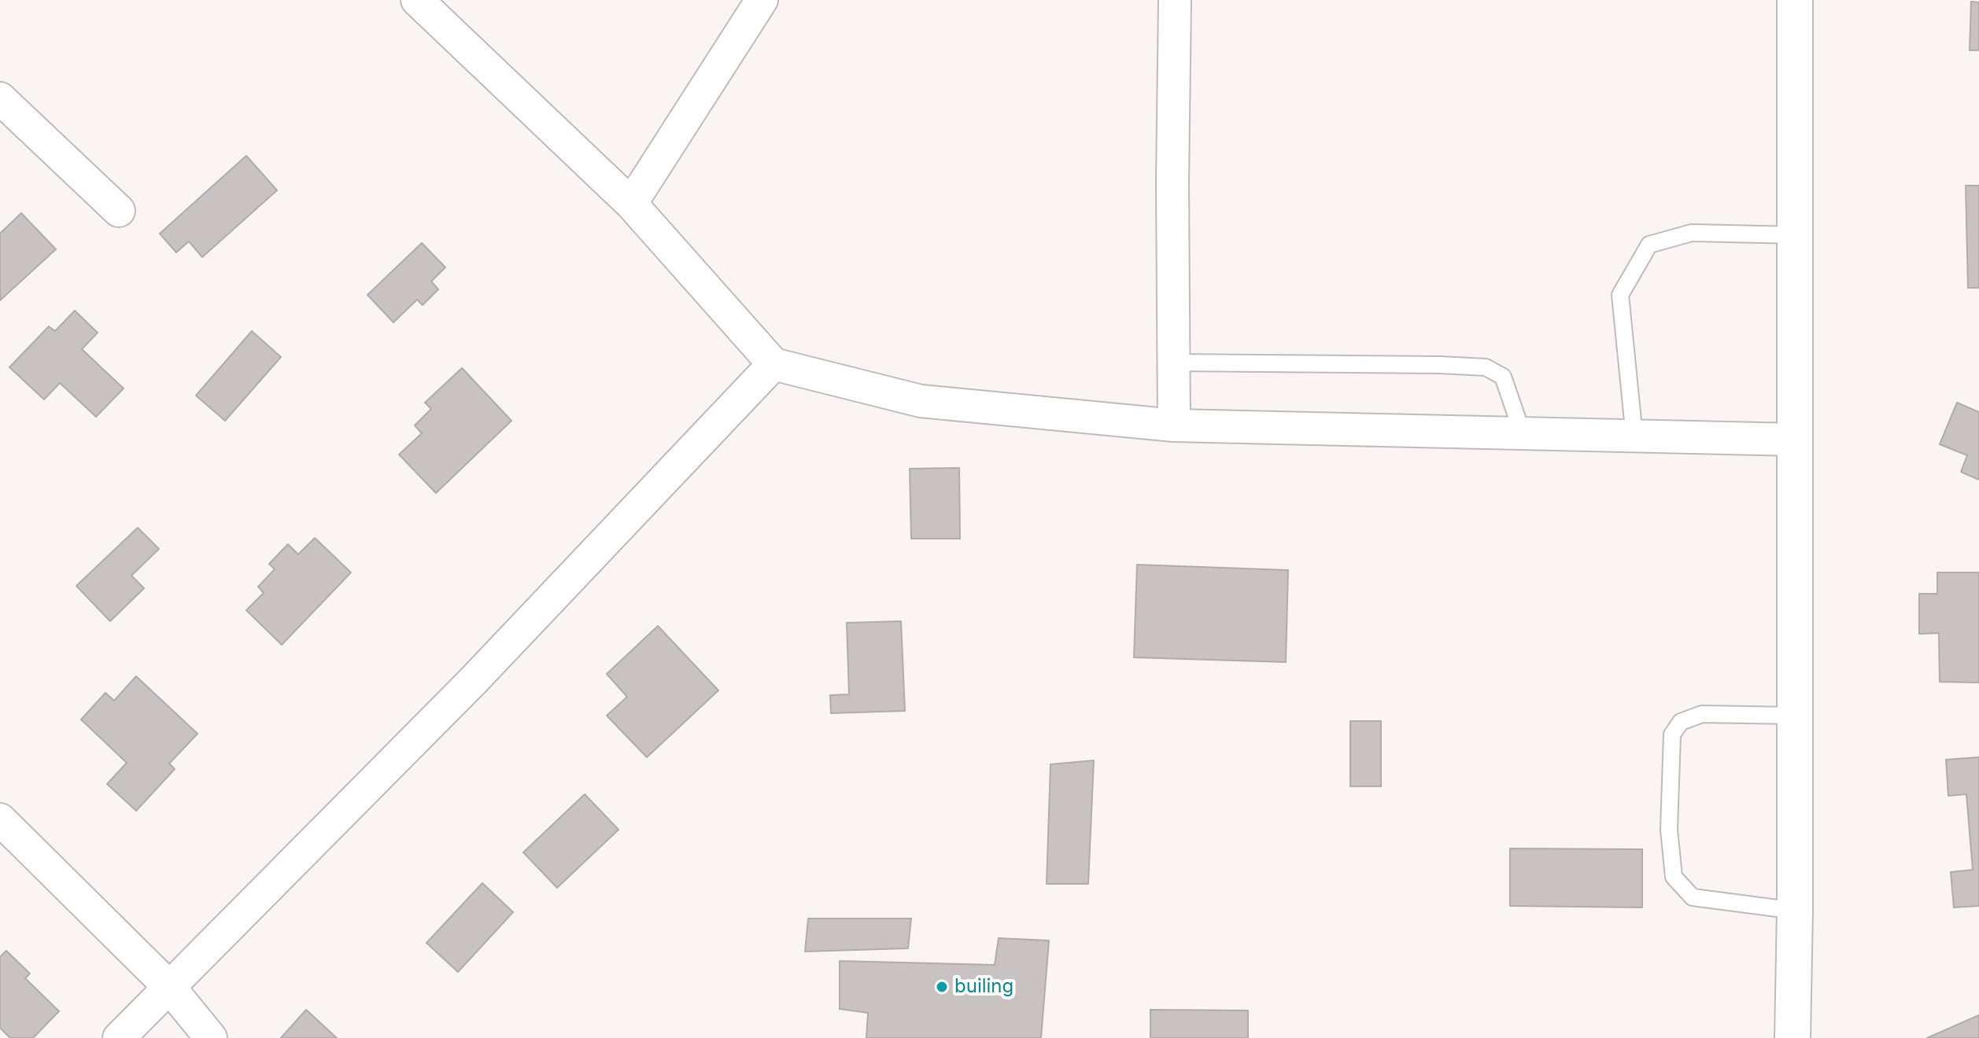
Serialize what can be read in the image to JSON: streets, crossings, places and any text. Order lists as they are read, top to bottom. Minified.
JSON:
{"places":["builing"]}
